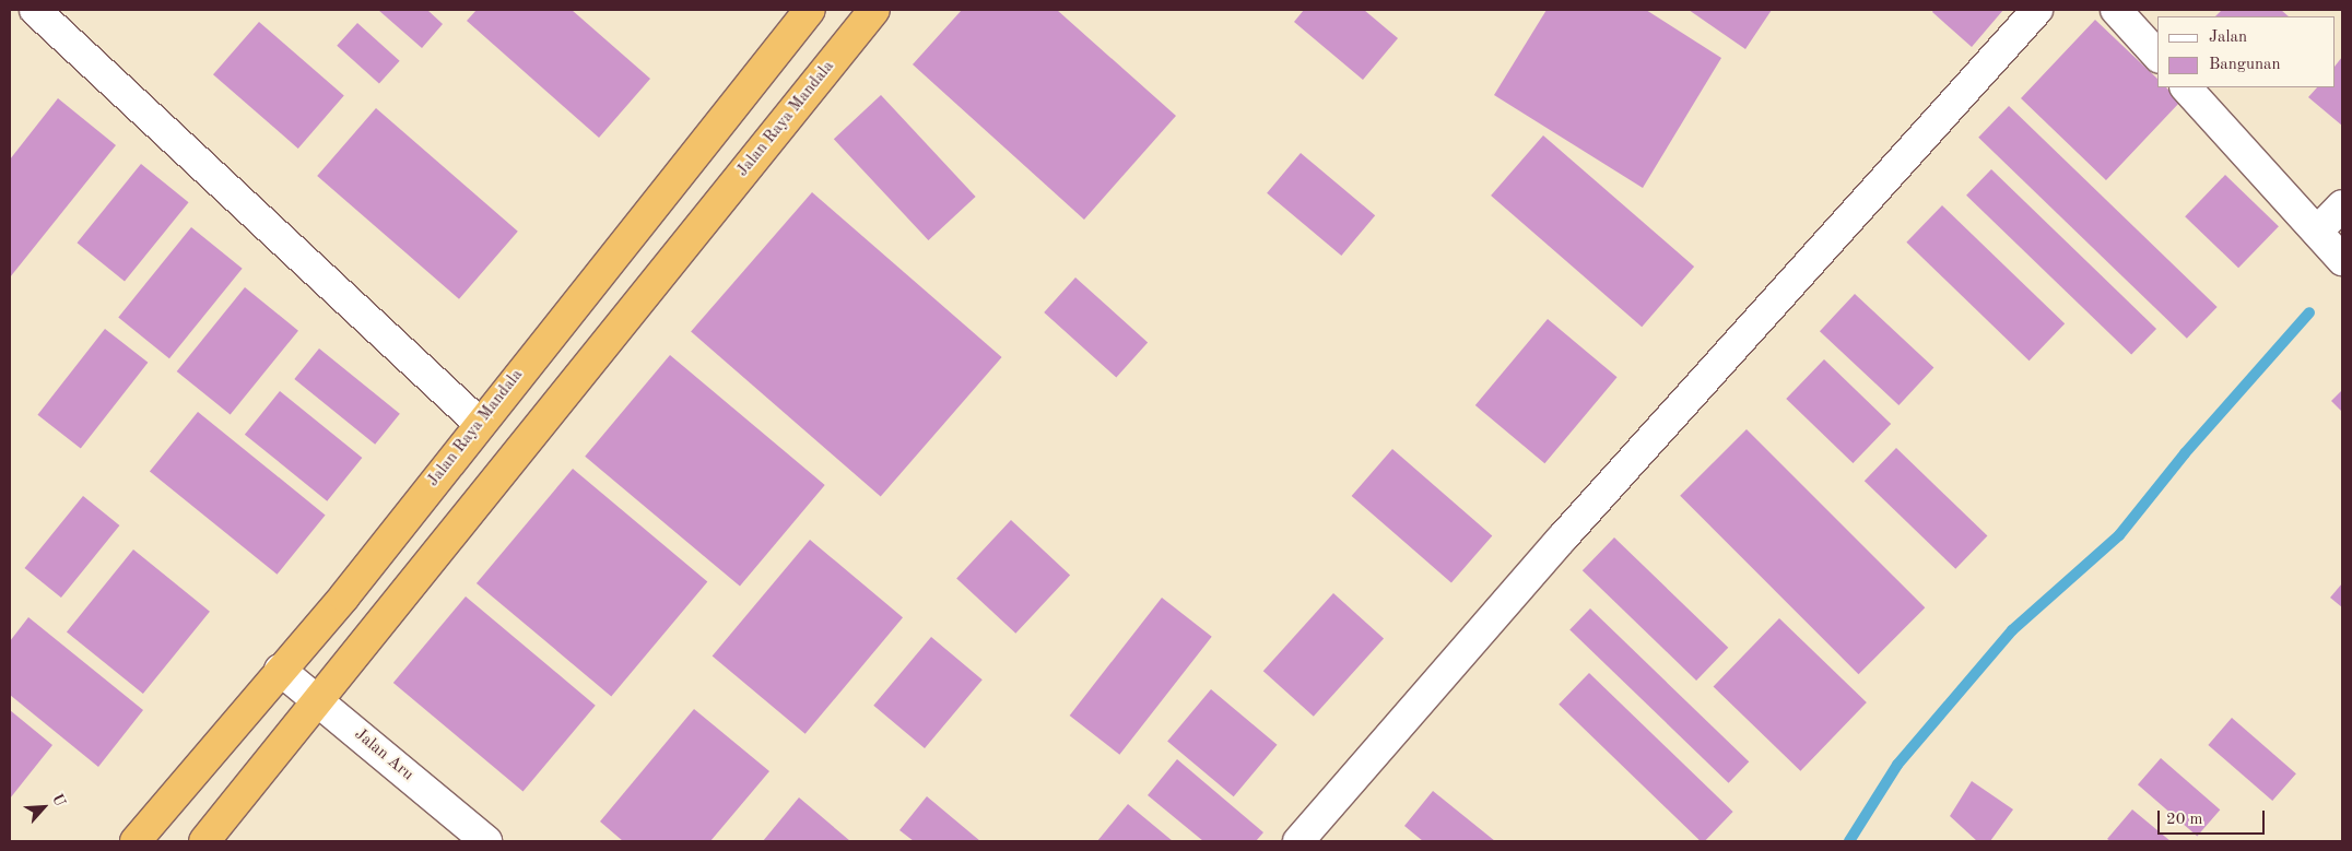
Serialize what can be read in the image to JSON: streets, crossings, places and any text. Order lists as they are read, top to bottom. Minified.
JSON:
{"streets":{"highway":["Jalan Raya Mandala"],"street":["Jalan Aru"]},"crossings":[["Jalan Raya Mandala","Jalan Aru"]],"legend":["Jalan","Bangunan"],"scale_bar":"20 m","north":"top right"}
